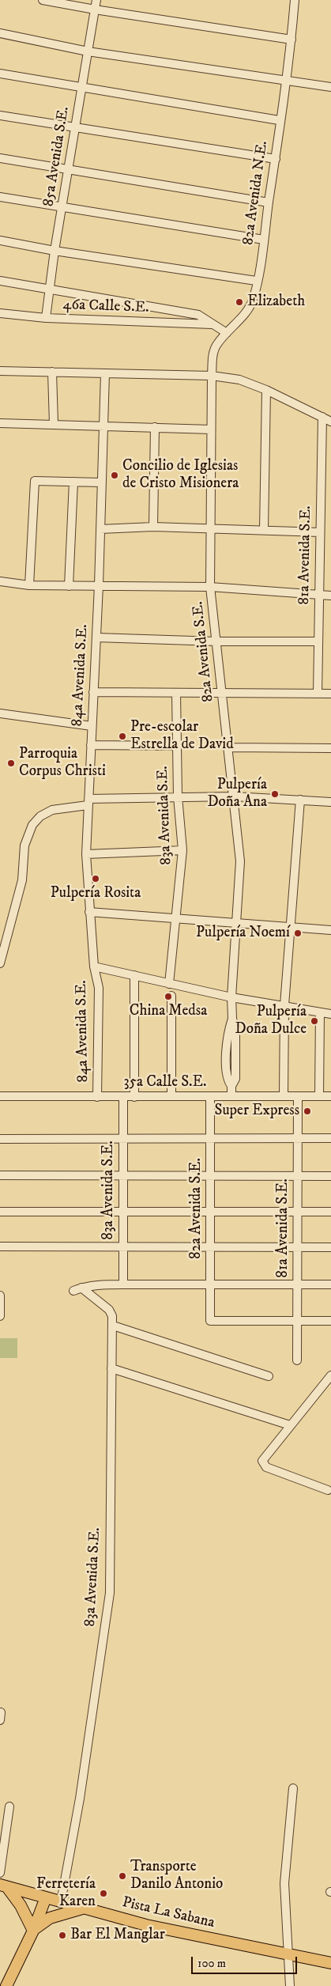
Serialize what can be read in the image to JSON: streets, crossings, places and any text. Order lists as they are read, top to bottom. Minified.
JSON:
{"streets":{"main road":["Pista La Sabana"],"street":["85a Avenida S.E.","82a Avenida N.E.","46a Calle S.E.","81a Avenida S.E.","82a Avenida S.E.","84a Avenida S.E.","83a Avenida S.E.","35a Calle S.E."]},"crossings":[["85a Avenida S.E.","46a Calle S.E."],["82a Avenida N.E.","82a Avenida S.E."],["81a Avenida S.E.","82a Avenida S.E."],["81a Avenida S.E.","35a Calle S.E."],["82a Avenida S.E.","35a Calle S.E."],["84a Avenida S.E.","35a Calle S.E."],["83a Avenida S.E.","35a Calle S.E."],["83a Avenida S.E.","Pista La Sabana"]],"places":["Elizabeth","Concilio de Iglesias de Cristo Misionera","Pre-escolar Estrella de David","Parroquia Corpus Christi","Pulpería Doña Ana","Pulpería Rosita","Pulpería Noemí","China Medsa","Pulpería Doña Dulce","Super Express","Transporte Danilo Antonio","Ferretería Karen","Bar El Manglar"],"scale_bar":"100 m"}
